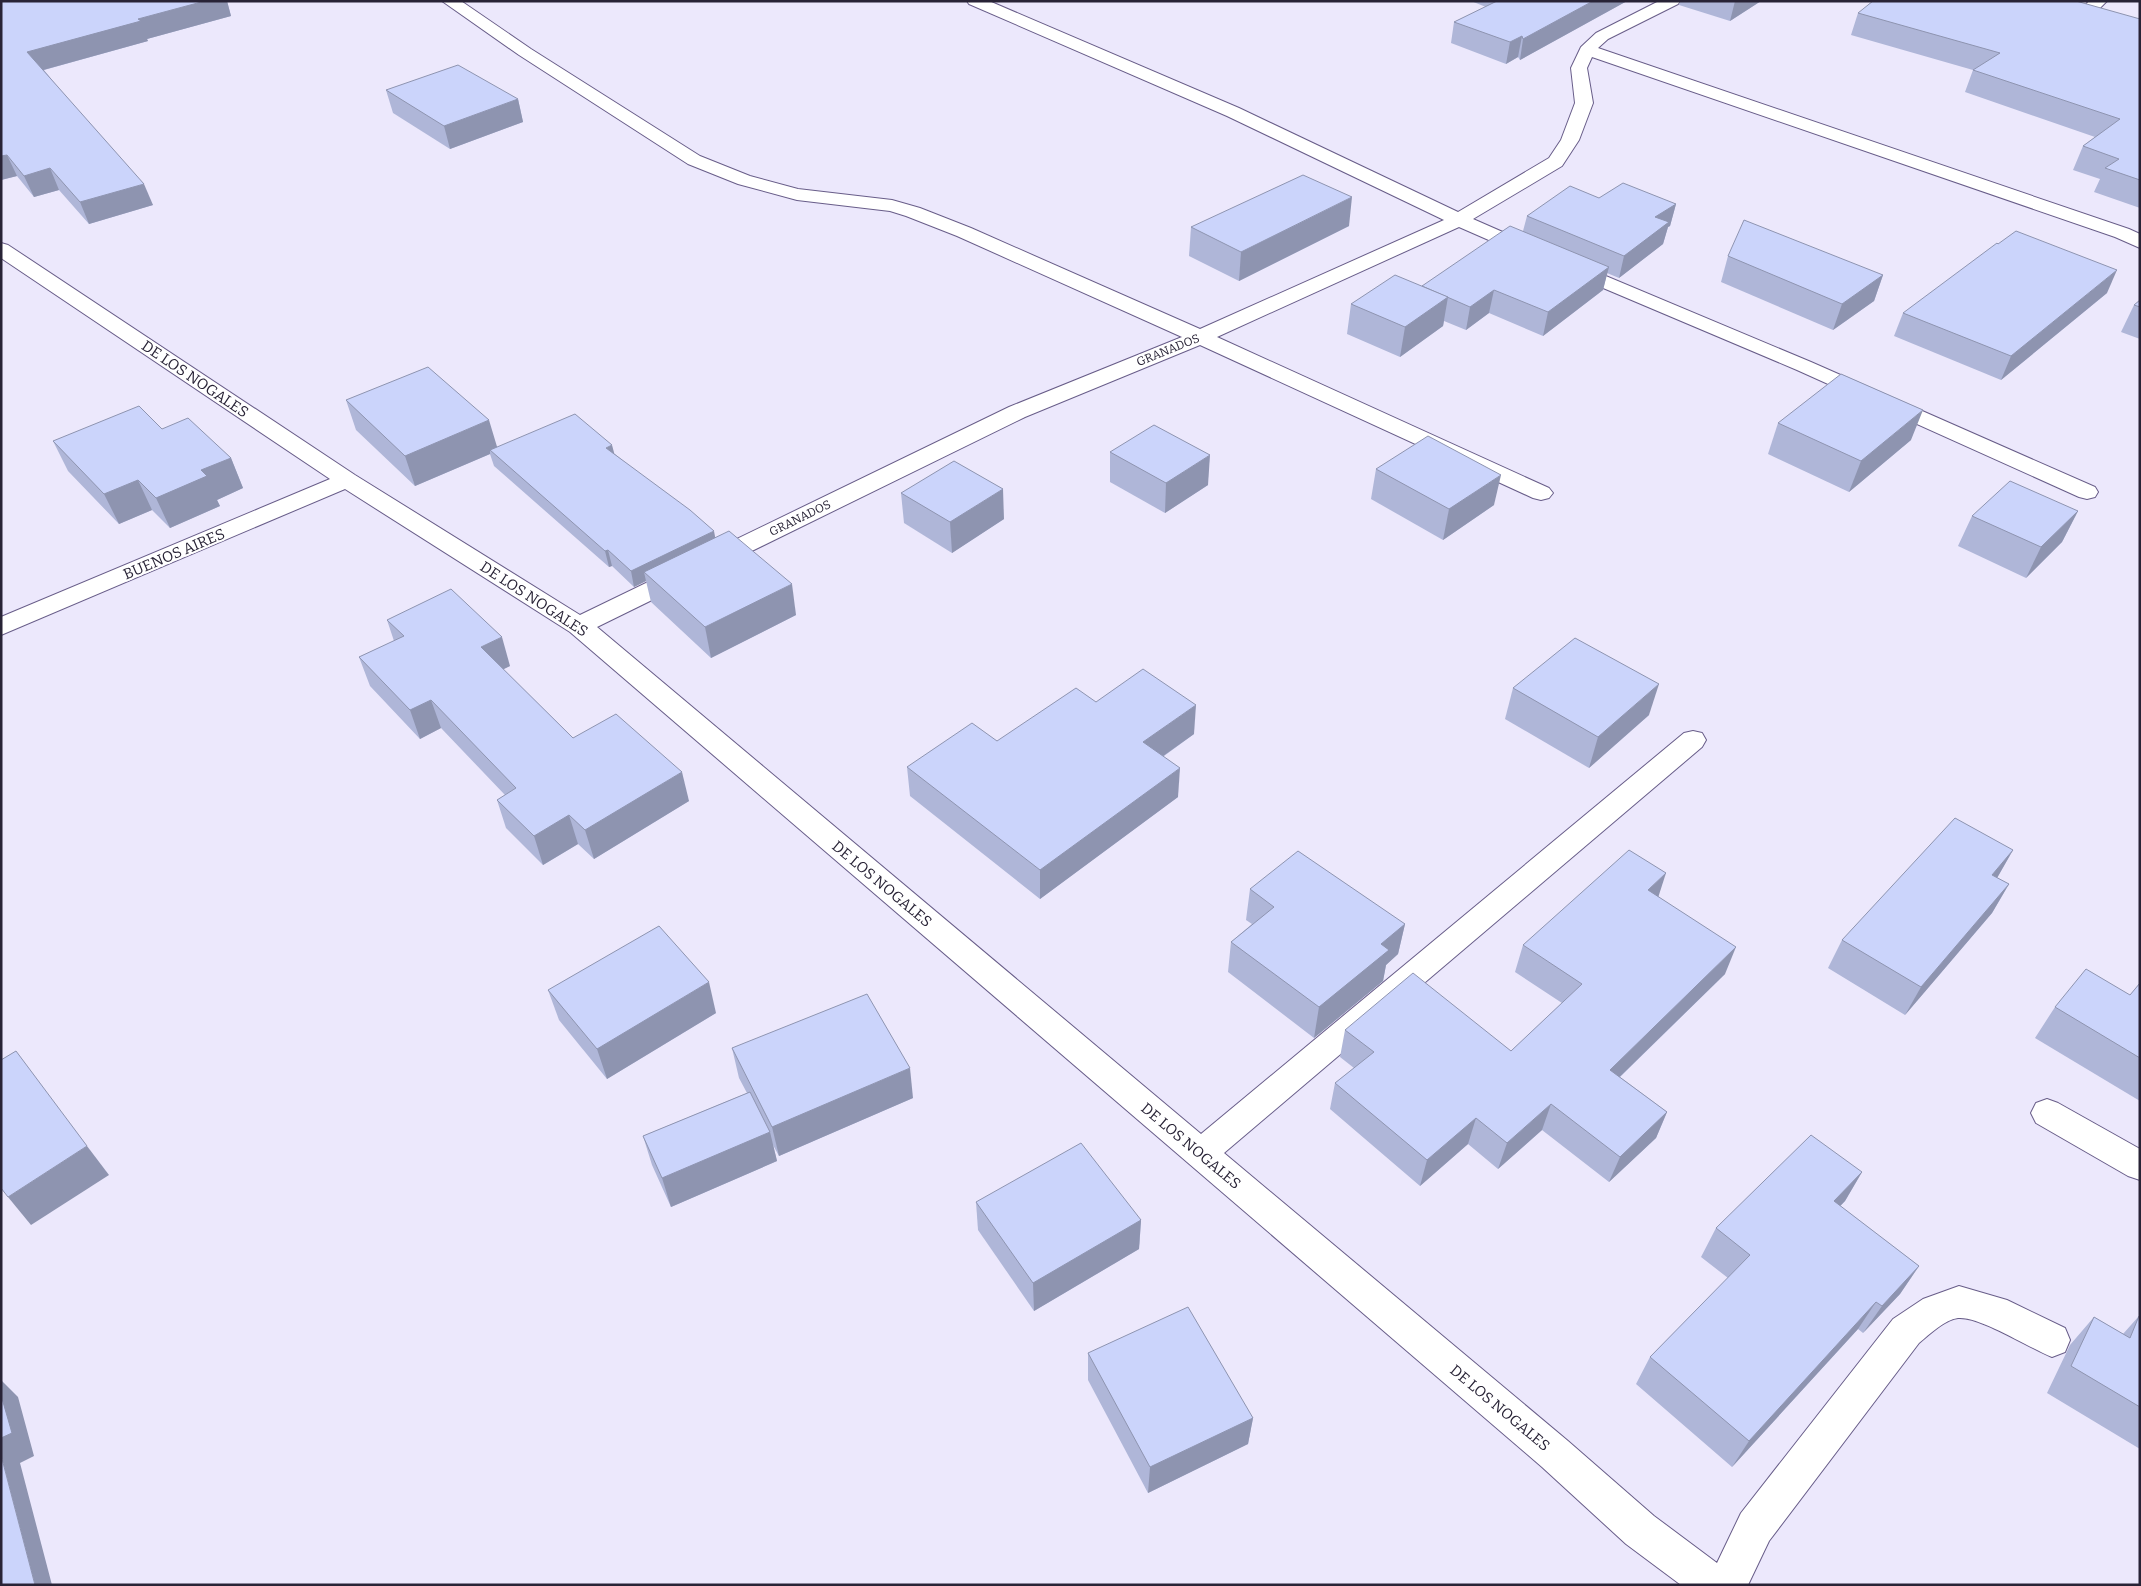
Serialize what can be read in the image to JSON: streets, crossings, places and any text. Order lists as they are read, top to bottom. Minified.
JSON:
{"streets":{"street":["GRANADOS","DE LOS NOGALES","BUENOS AIRES"]},"crossings":[["GRANADOS","DE LOS NOGALES"],["DE LOS NOGALES","BUENOS AIRES"]]}
